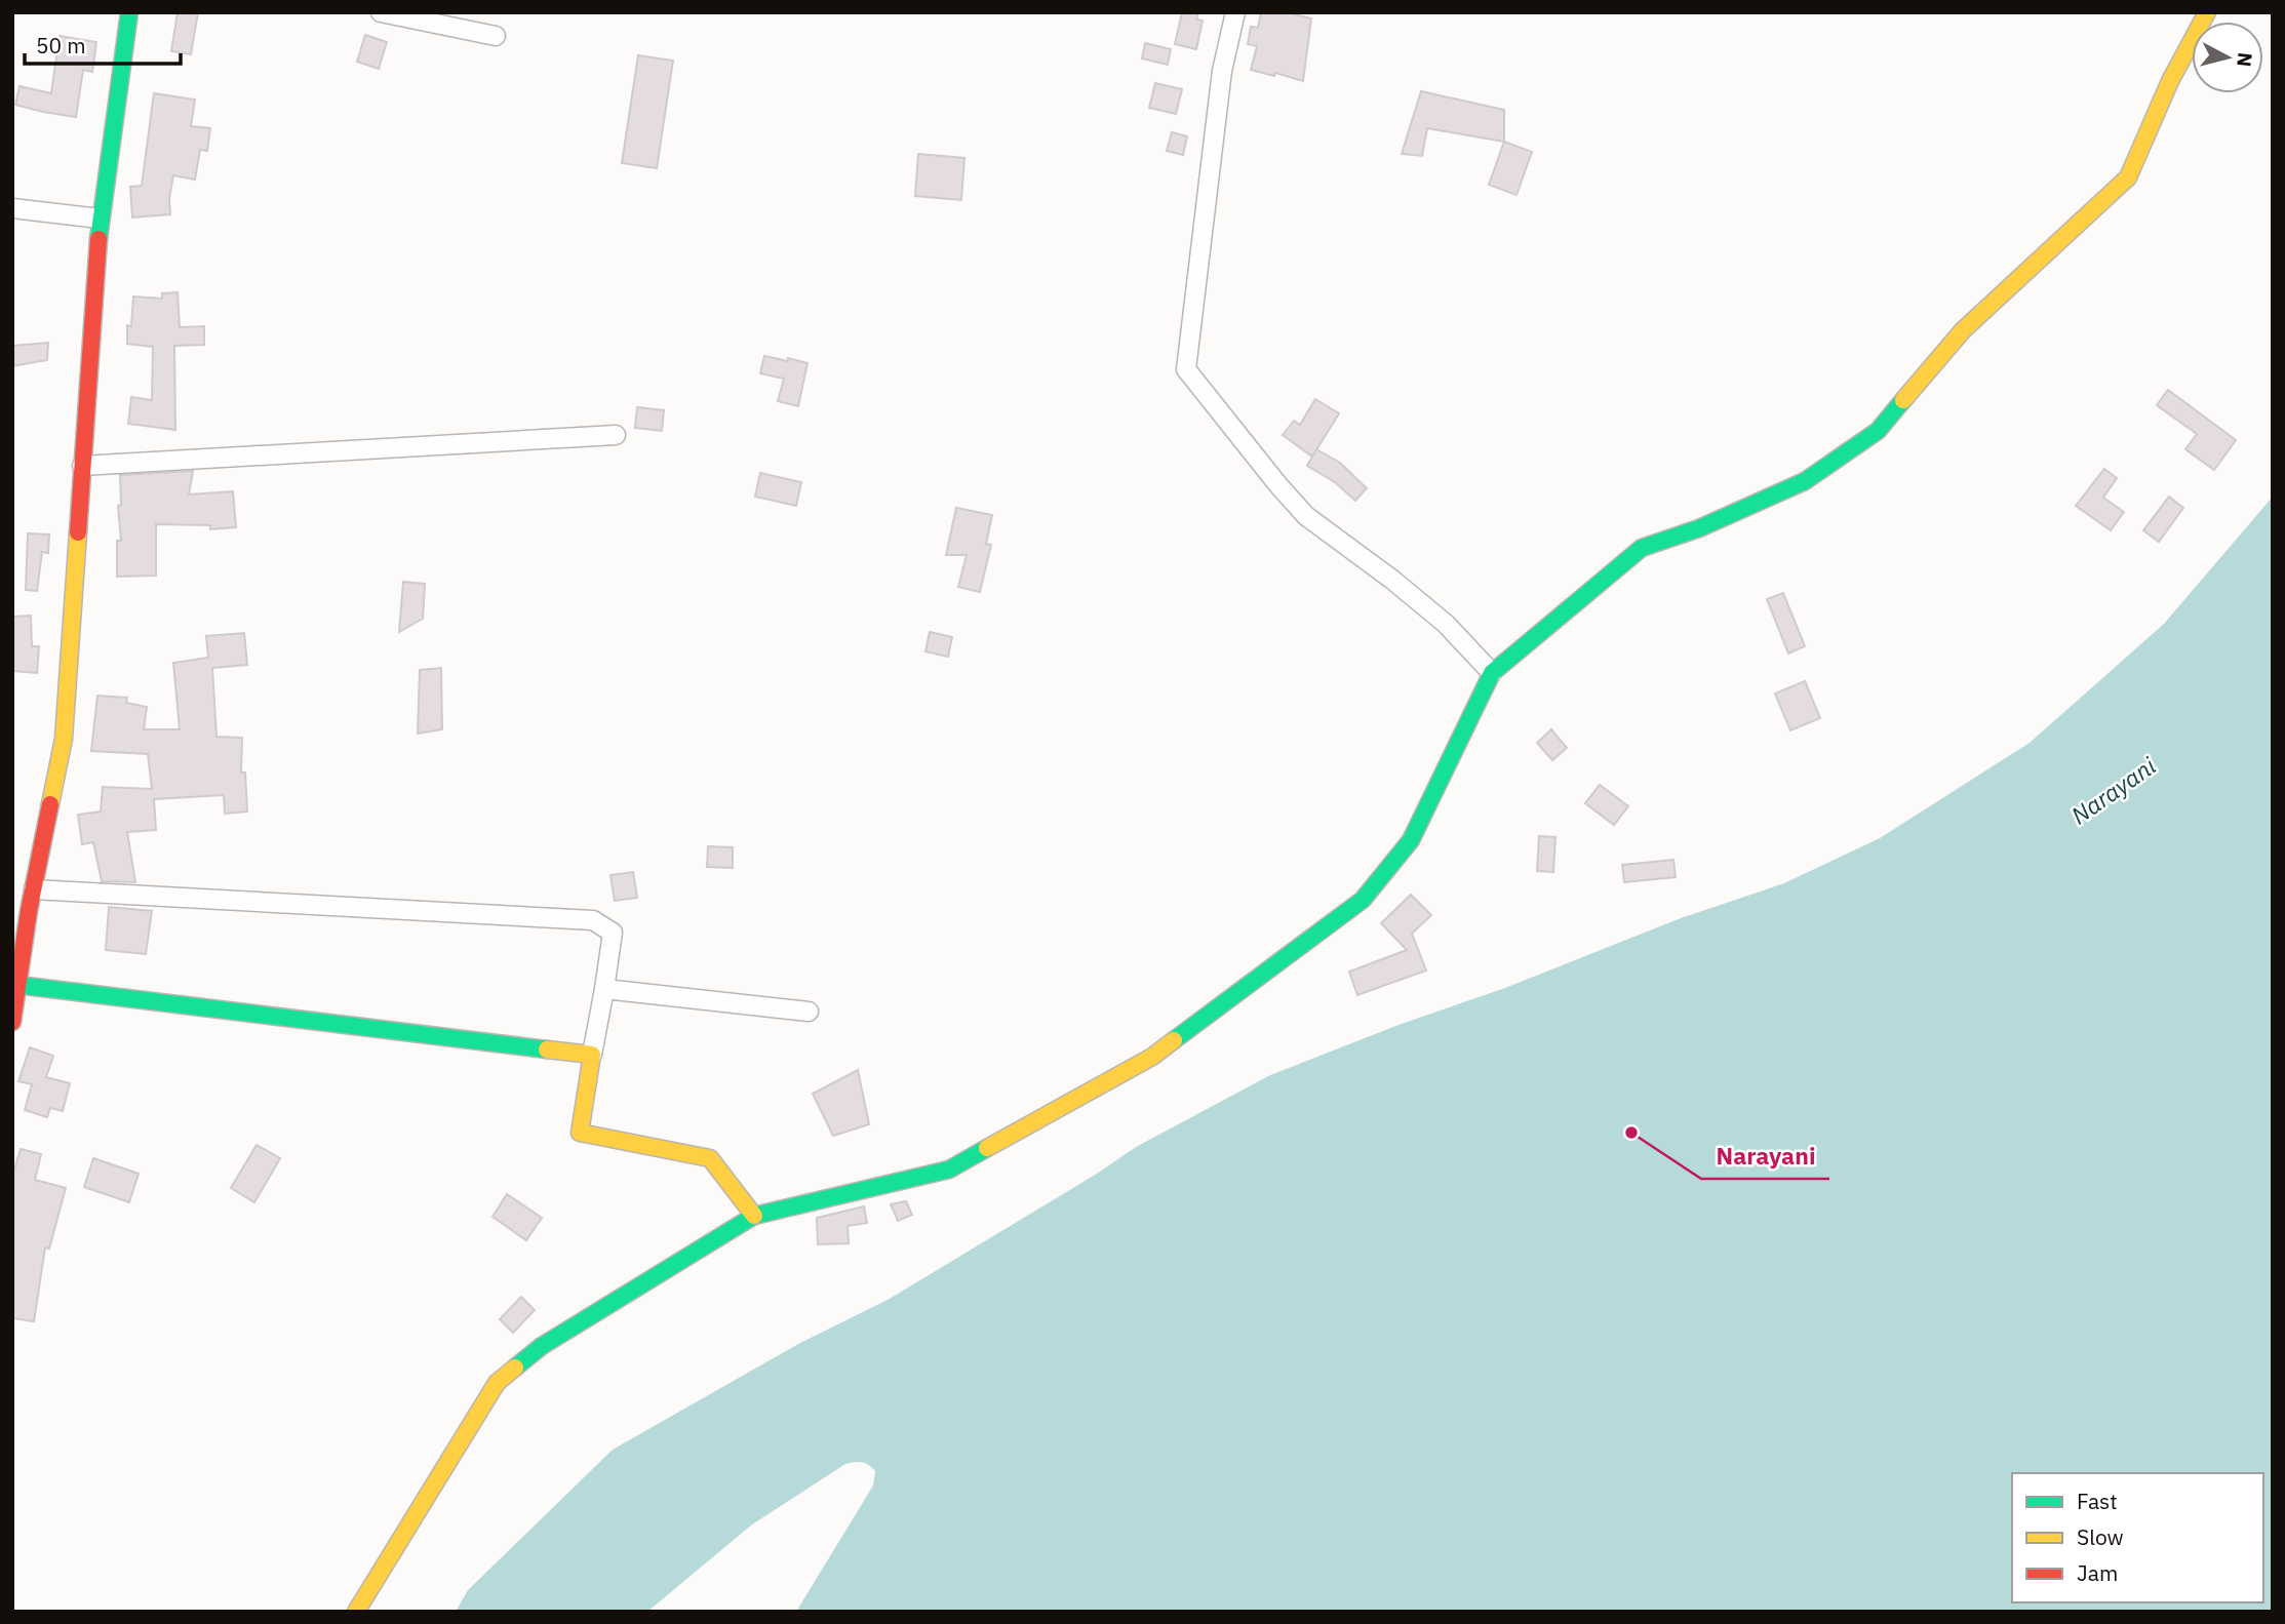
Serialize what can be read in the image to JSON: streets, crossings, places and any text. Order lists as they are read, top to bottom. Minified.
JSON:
{"water":["Narayani"],"places":["Narayani"],"legend":["Fast","Slow","Jam"],"scale_bar":"50 m","north":"right"}
